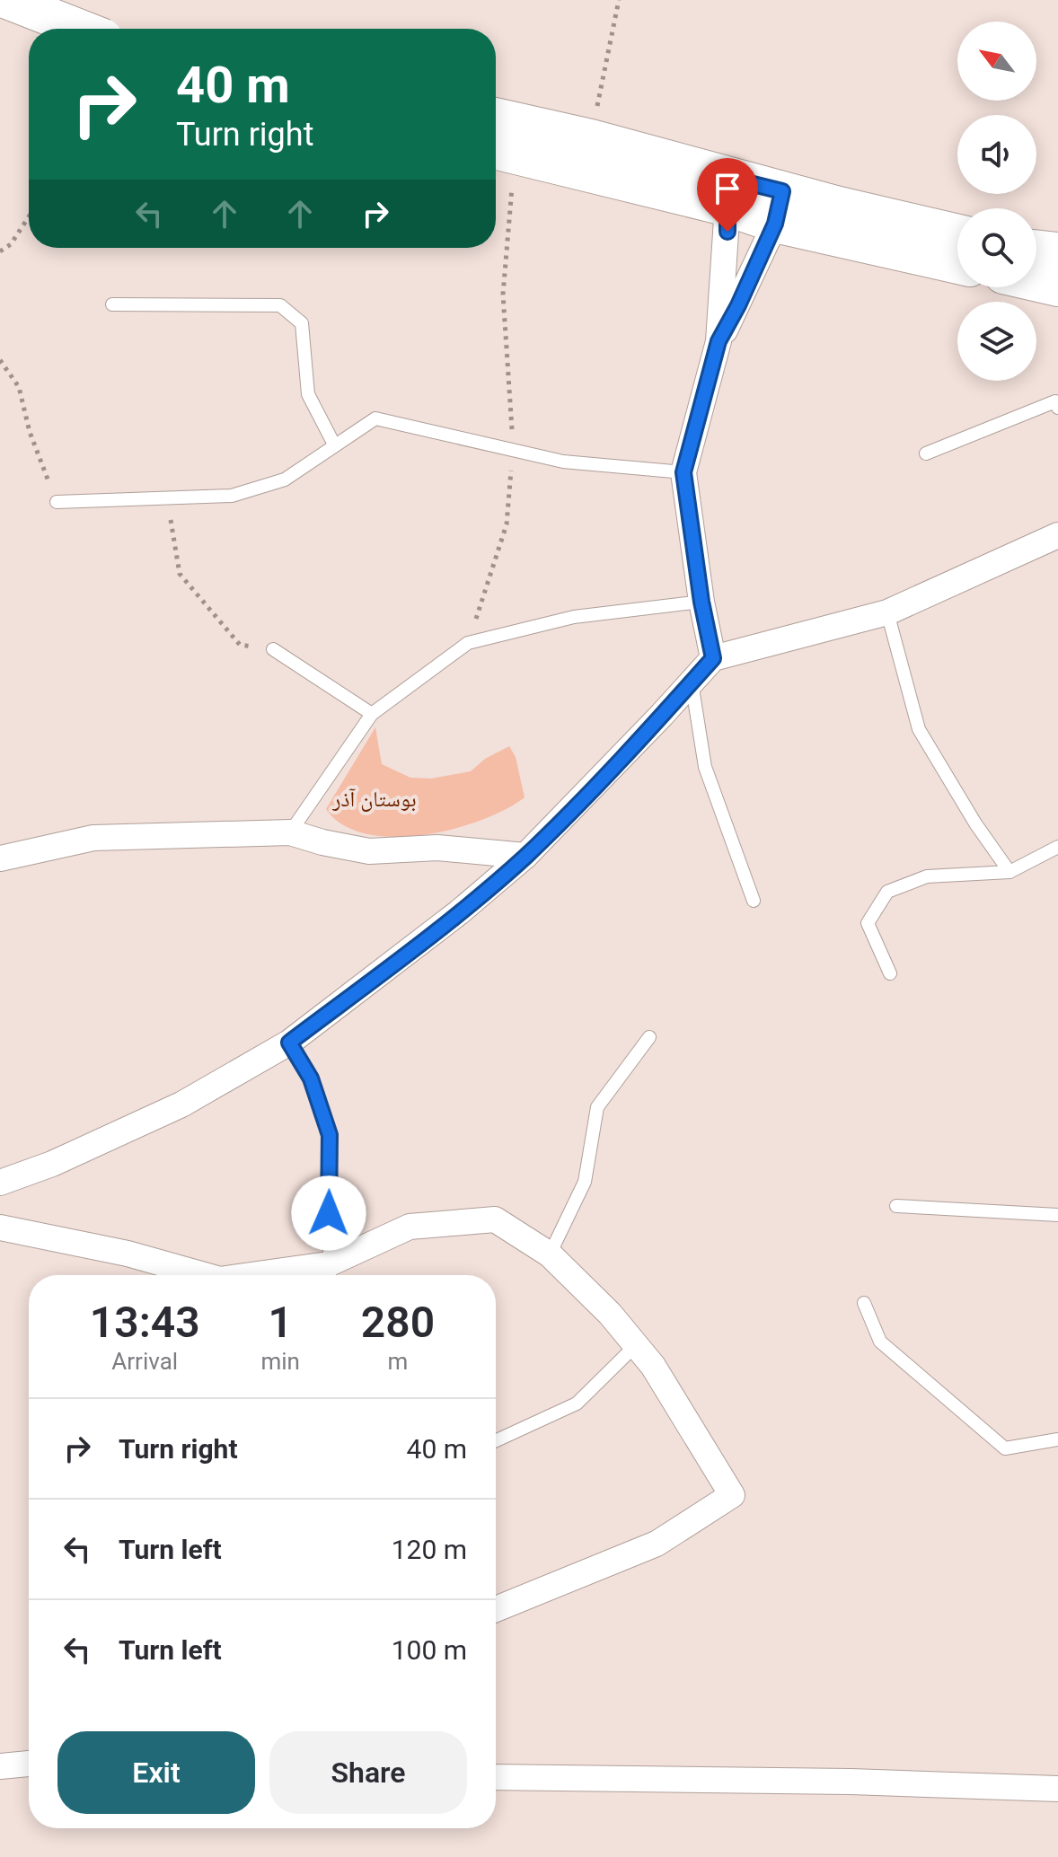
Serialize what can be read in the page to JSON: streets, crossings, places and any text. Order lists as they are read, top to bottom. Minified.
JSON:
{"parks":["بوستان آذر"],"north":"top left","page":{"turn":["40 m","Turn right"],"eta":["13:43","Arrival","1","min","280","m"],"list":[{"name":"Turn right","value":"40 m"},{"name":"Turn left","value":"120 m"},{"name":"Turn left","value":"100 m"}],"buttons":["Exit","Share"]}}
